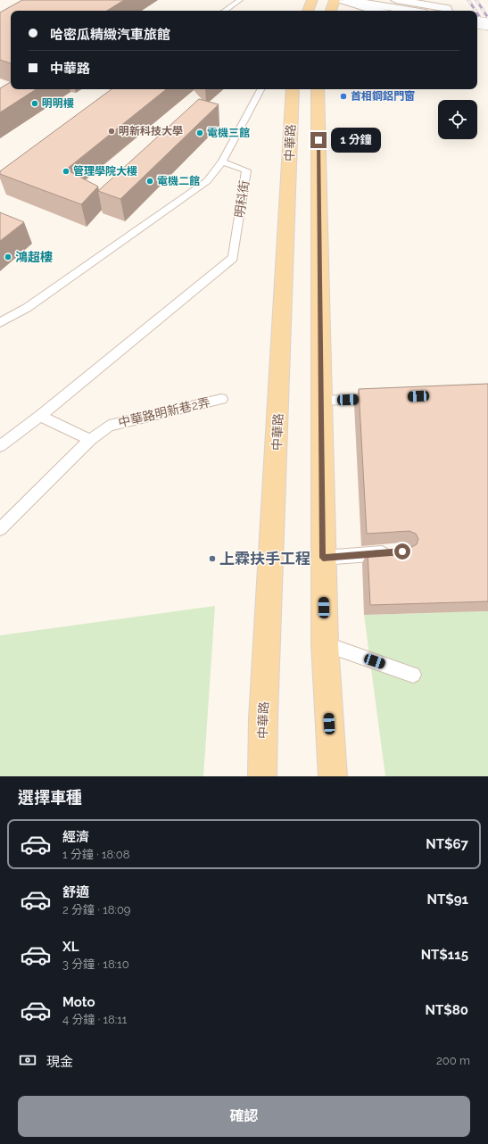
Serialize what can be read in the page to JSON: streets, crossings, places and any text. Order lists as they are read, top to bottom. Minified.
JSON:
{"streets":{"main road":["中華路"],"lane":["明科街","中華路明新巷2弄"]},"places":["首相鋼鋁門窗","明明樓","明新科技大學","電機三館","管理學院大樓","電機二館","鴻超樓","上霖扶手工程"],"page":{"banner":["哈密瓜精緻汽車旅館","中華路"],"bubble":"1 分鐘","heading":"選擇車種","list":[{"name":"經濟","note":"1 分鐘 · 18:08","value":"NT$67"},{"name":"舒適","note":"2 分鐘 · 18:09","value":"NT$91"},{"name":"XL","note":"3 分鐘 · 18:10","value":"NT$115"},{"name":"Moto","note":"4 分鐘 · 18:11","value":"NT$80"}],"pay":["現金","200 m"],"buttons":"確認"}}
